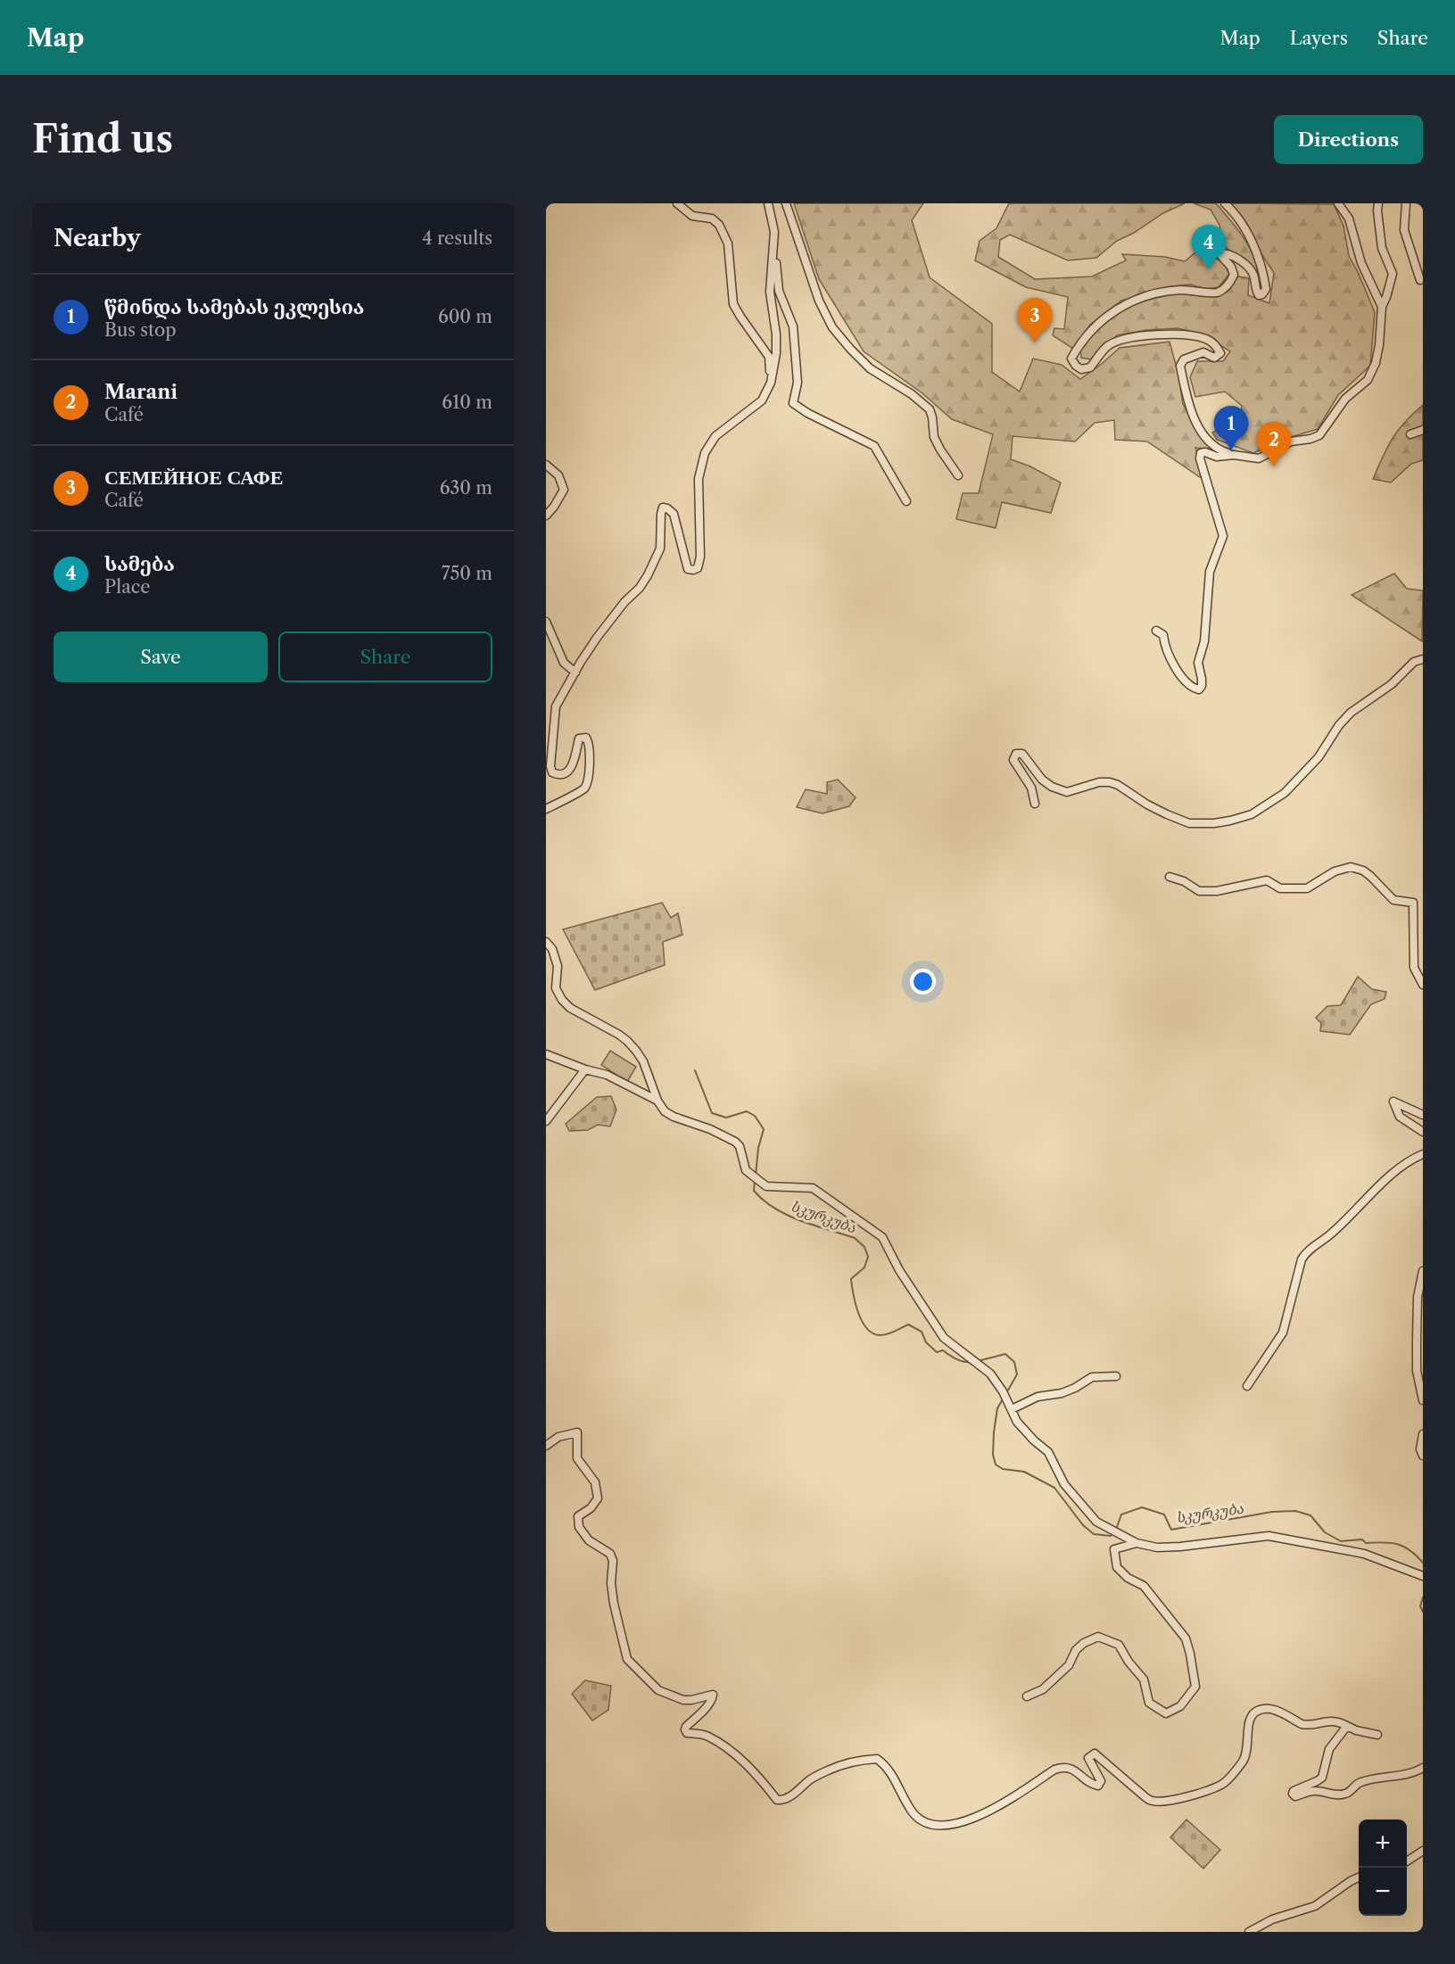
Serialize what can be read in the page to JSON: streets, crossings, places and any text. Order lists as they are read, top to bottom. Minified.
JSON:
{"water":["სკურკუბა"],"page":{"header":"Map","nav":["Map","Layers","Share"],"buttons":["Directions",["Save","Share"]],"title":"Find us","heading":["Nearby","4 results"],"pins":["4","3","1","2"],"list":[{"mark":"1","name":"წმინდა სამებას ეკლესია","note":"Bus stop","value":"600 m"},{"mark":"2","name":"Marani","note":"Café","value":"610 m"},{"mark":"3","name":"СЕМЕЙНОЕ САФЕ","note":"Café","value":"630 m"},{"mark":"4","name":"სამება","note":"Place","value":"750 m"}],"map_buttons":["+","−"]}}
